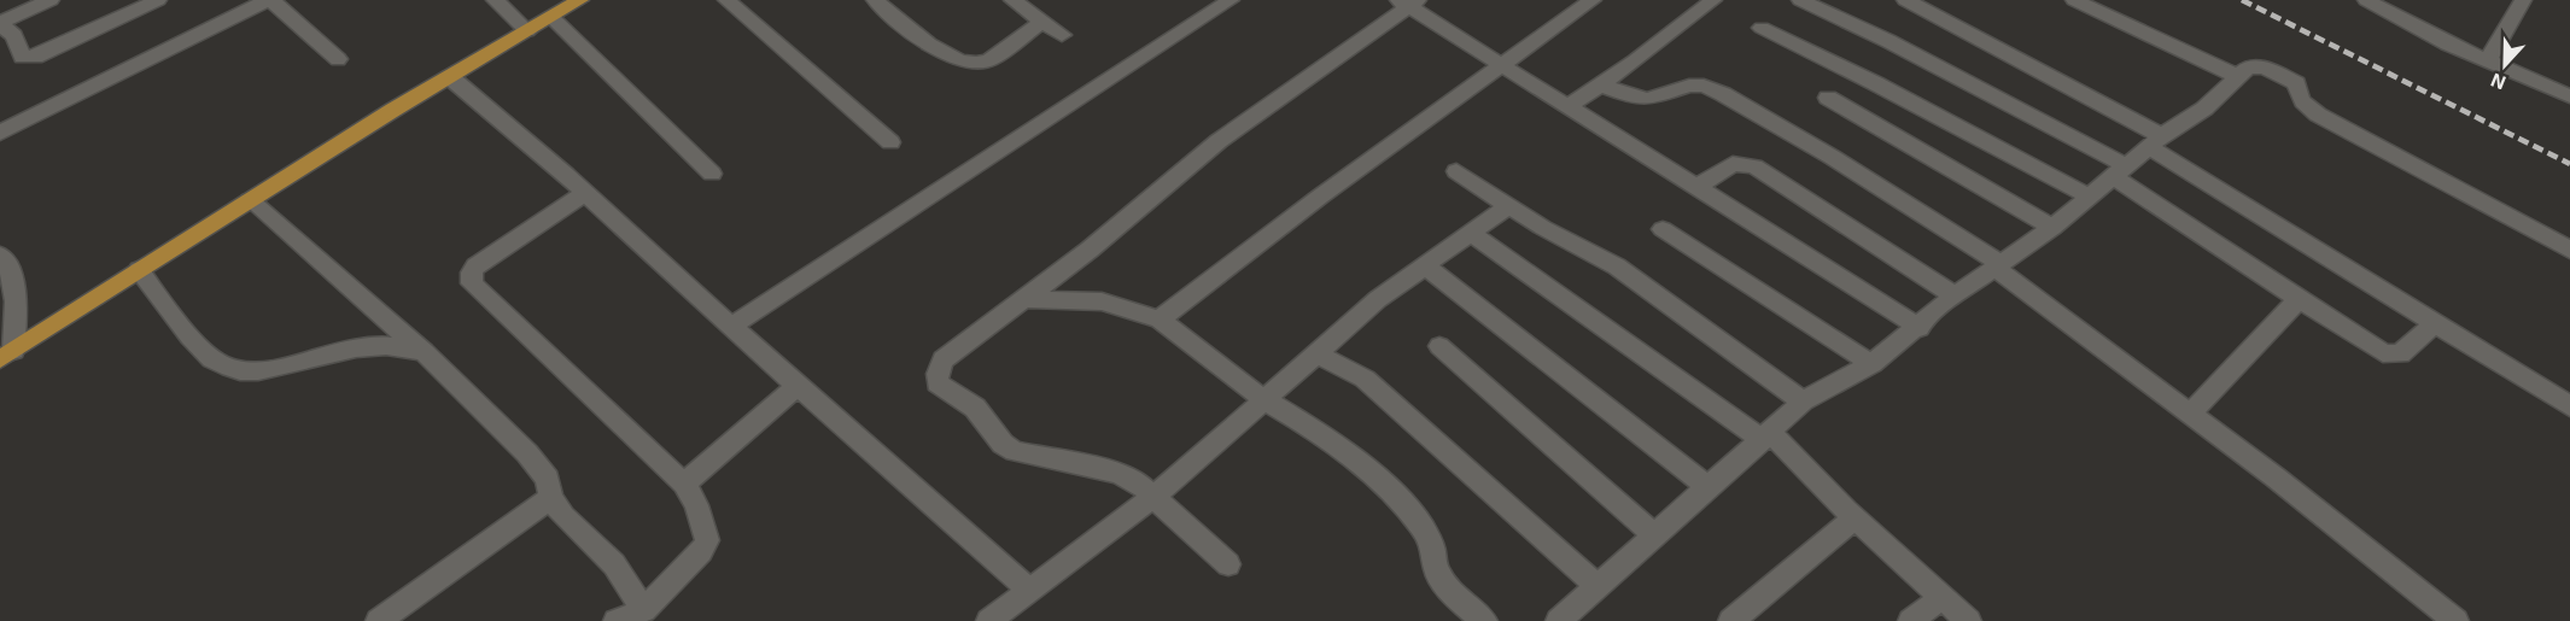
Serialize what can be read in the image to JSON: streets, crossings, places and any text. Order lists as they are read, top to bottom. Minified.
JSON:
{"north":"bottom"}
